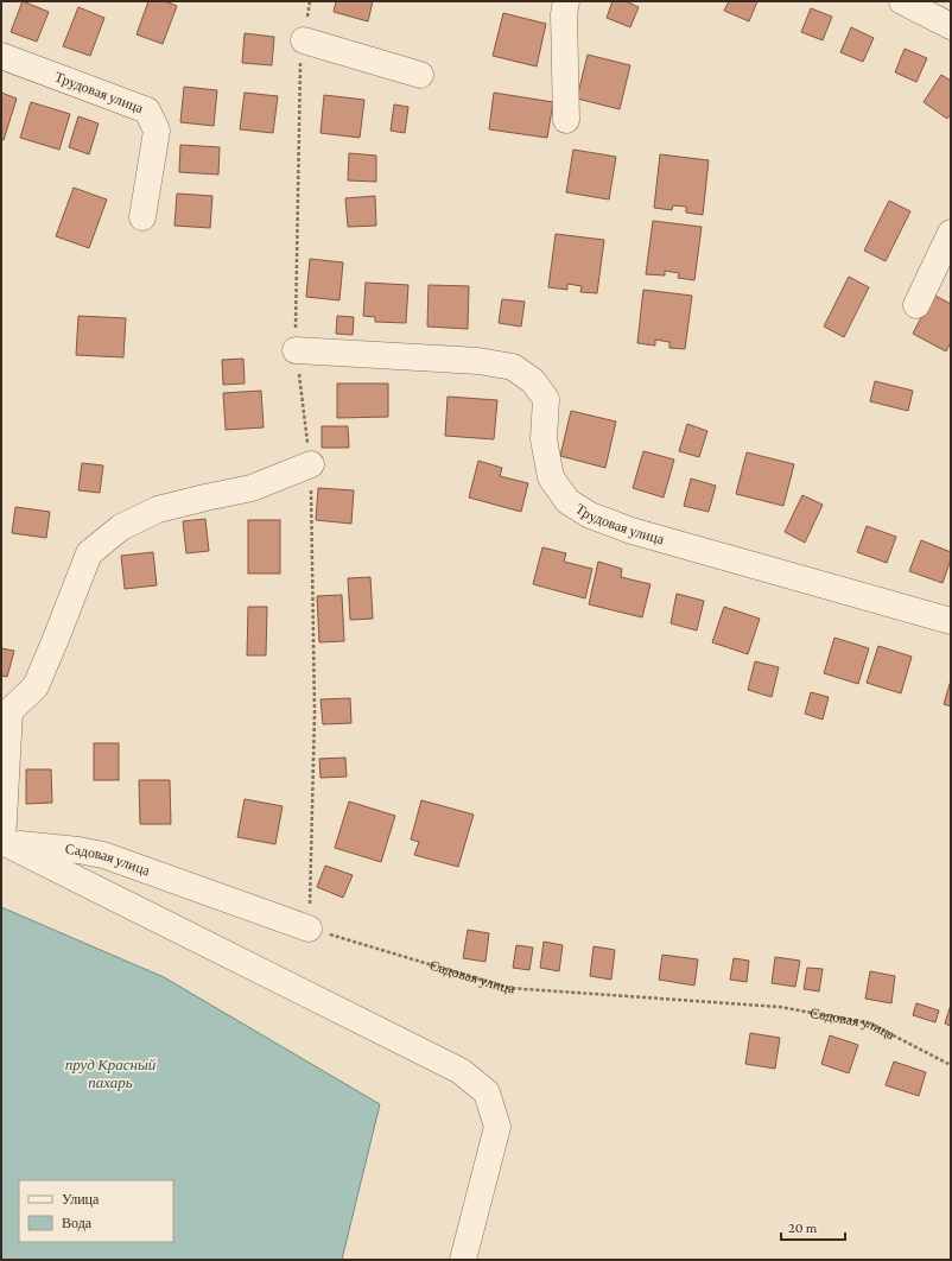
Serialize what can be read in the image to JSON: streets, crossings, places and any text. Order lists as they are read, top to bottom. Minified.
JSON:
{"streets":{"street":["Трудовая улица","Садовая улица"]},"water":["пруд Красный пахарь"],"legend":["Улица","Вода"],"scale_bar":"20 m"}
